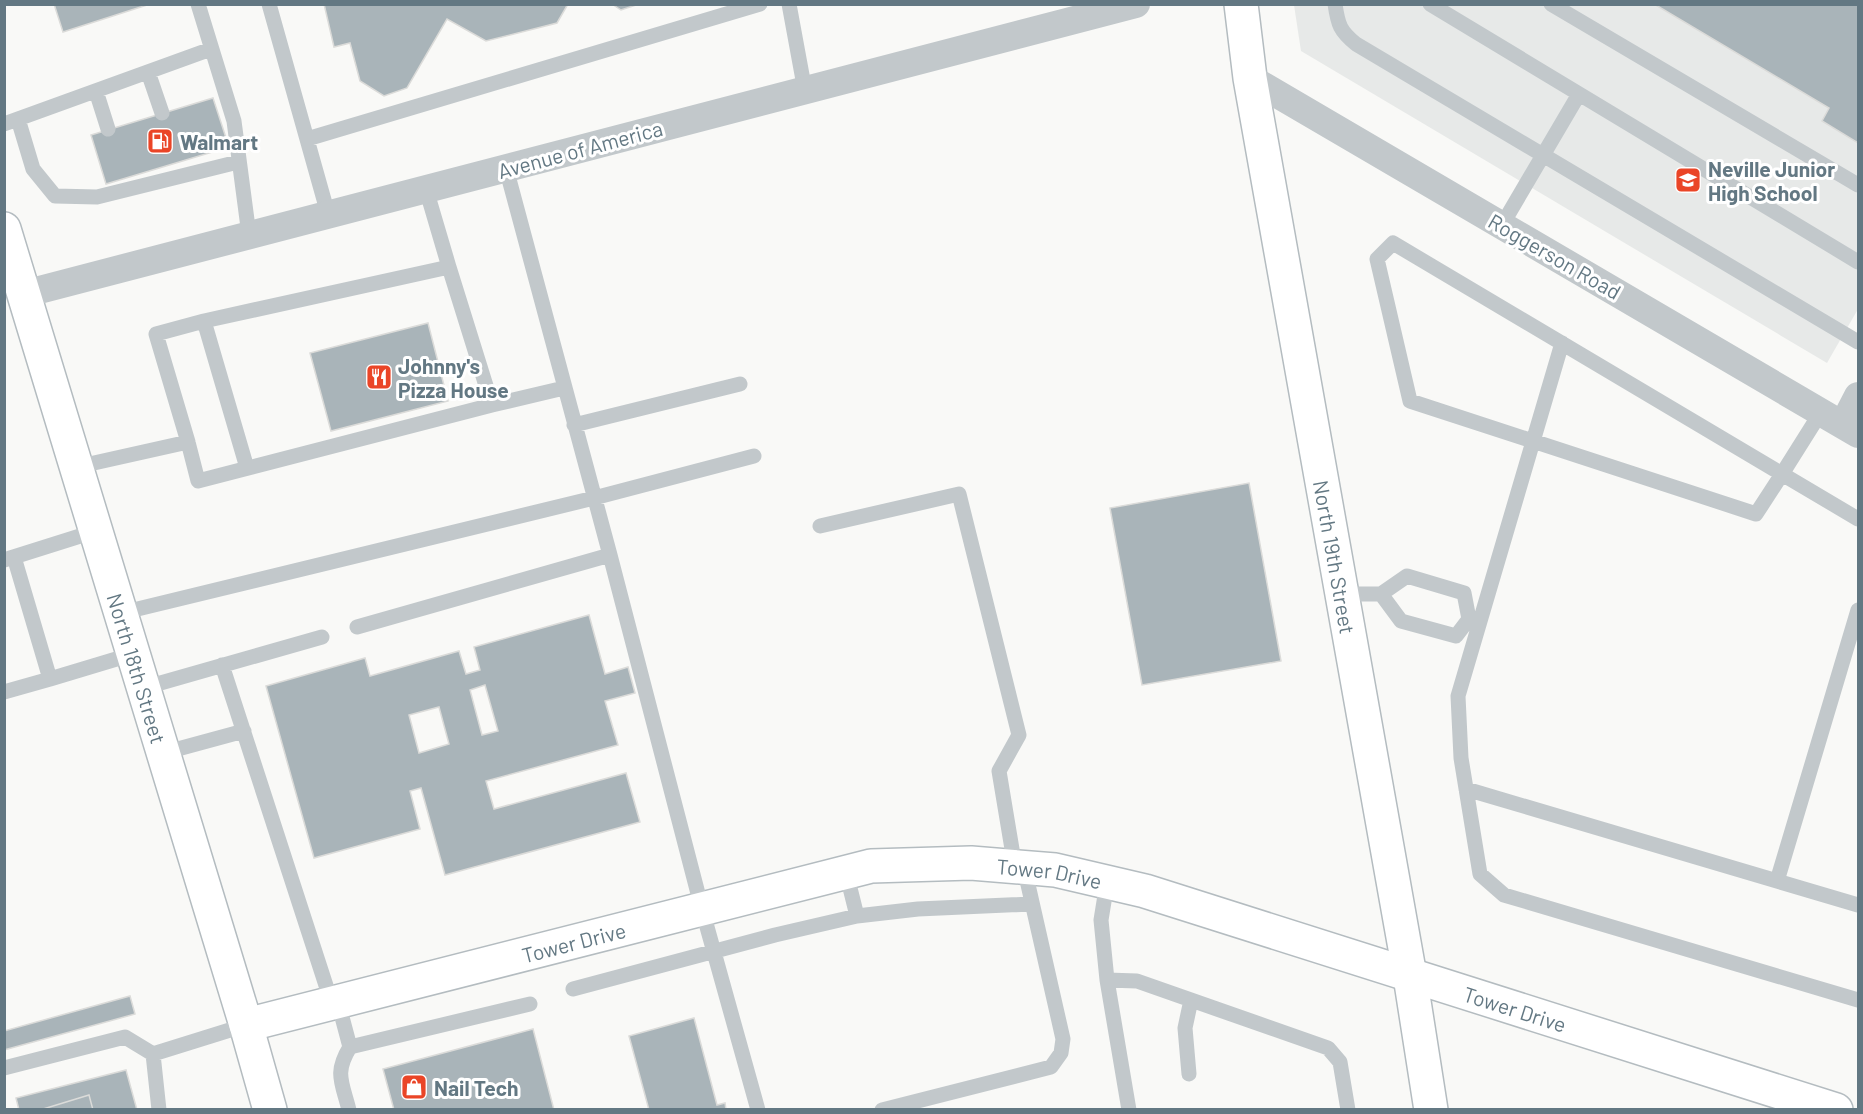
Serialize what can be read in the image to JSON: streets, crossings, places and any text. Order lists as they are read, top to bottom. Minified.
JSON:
{"streets":{"street":["Avenue of America","Roggerson Road","North 19th Street","North 18th Street","Tower Drive"]},"crossings":[["Avenue of America","North 18th Street"],["Roggerson Road","North 19th Street"],["North 19th Street","Tower Drive"],["North 18th Street","Tower Drive"]],"places":{"fuel station":["Walmart"],"school or university":["Neville Junior High School"],"restaurant":["Johnny's Pizza House"],"shop":["Nail Tech"]}}
